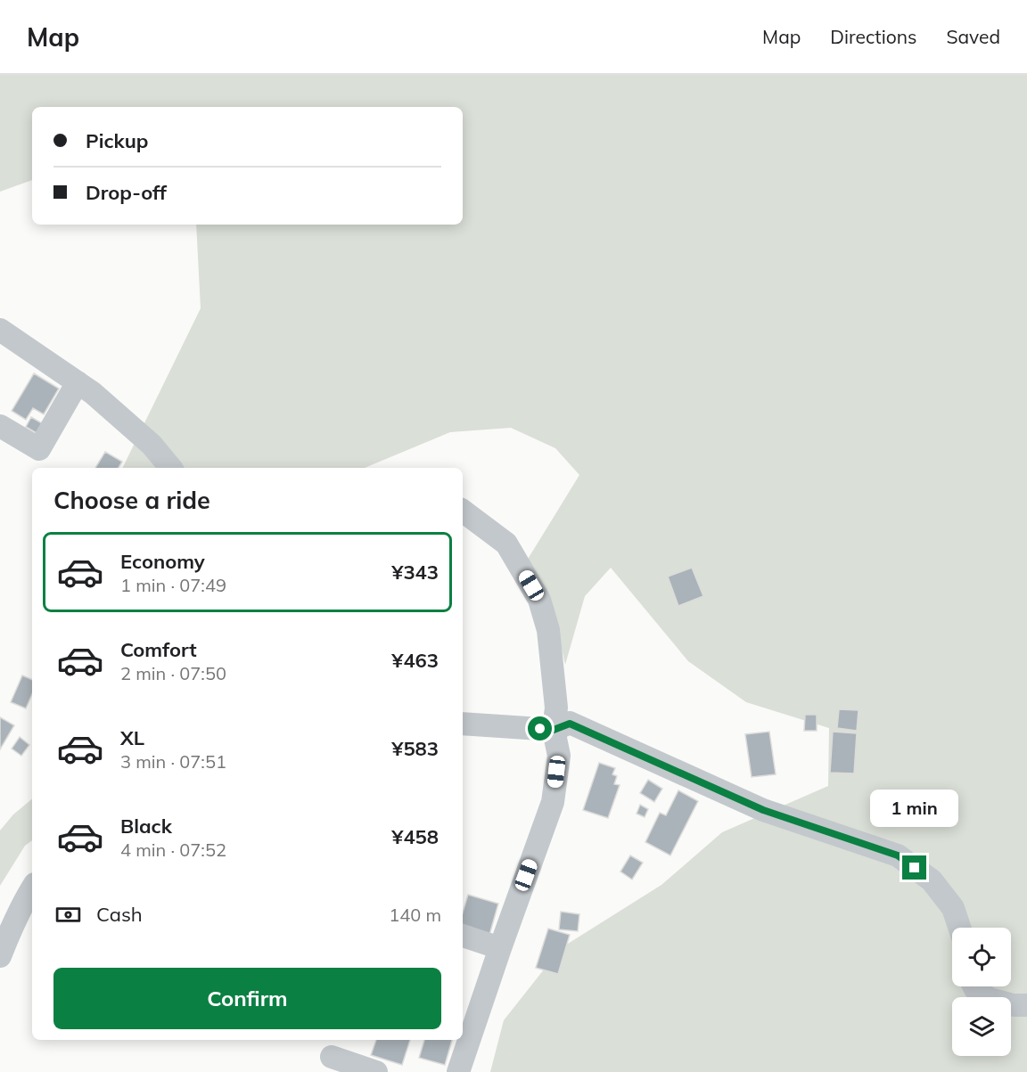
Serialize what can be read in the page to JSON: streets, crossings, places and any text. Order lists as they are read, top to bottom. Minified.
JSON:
{"page":{"header":"Map","nav":["Map","Directions","Saved"],"banner":["Pickup","Drop-off"],"heading":"Choose a ride","list":[{"name":"Economy","note":"1 min · 07:49","value":"¥343"},{"name":"Comfort","note":"2 min · 07:50","value":"¥463"},{"name":"XL","note":"3 min · 07:51","value":"¥583"},{"name":"Black","note":"4 min · 07:52","value":"¥458"}],"bubble":"1 min","pay":["Cash","140 m"],"buttons":"Confirm"}}
